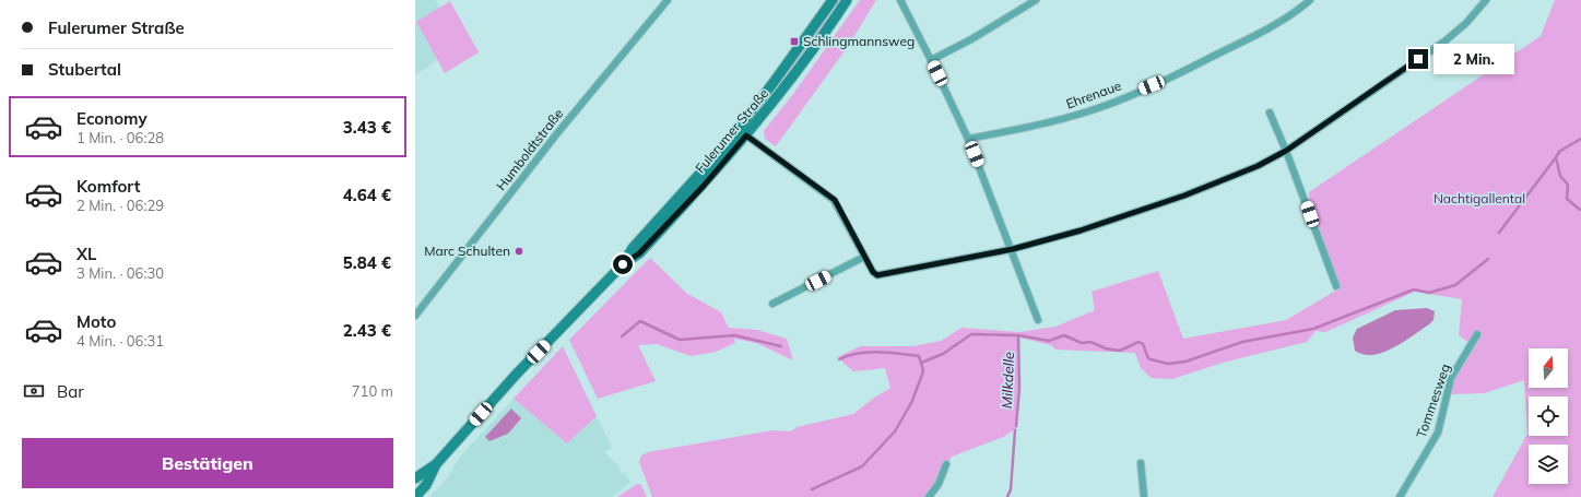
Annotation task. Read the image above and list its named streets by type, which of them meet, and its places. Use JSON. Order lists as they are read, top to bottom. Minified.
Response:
{"streets":{"main road":["Fulerumer Straße"],"street":["Ehrenaue","Humboldtstraße","Tommesweg"]},"water":["Milkdelle"],"parks":["Nachtigallental"],"places":{"transit":["Schlingmannsweg"],"other":["Marc Schulten"]},"north":"top","page":{"banner":["Fulerumer Straße","Stubertal"],"bubble":"2 Min.","list":[{"name":"Economy","note":"1 Min. · 06:28","value":"3.43 €"},{"name":"Komfort","note":"2 Min. · 06:29","value":"4.64 €"},{"name":"XL","note":"3 Min. · 06:30","value":"5.84 €"},{"name":"Moto","note":"4 Min. · 06:31","value":"2.43 €"}],"pay":["Bar","710 m"],"buttons":"Bestätigen"}}
